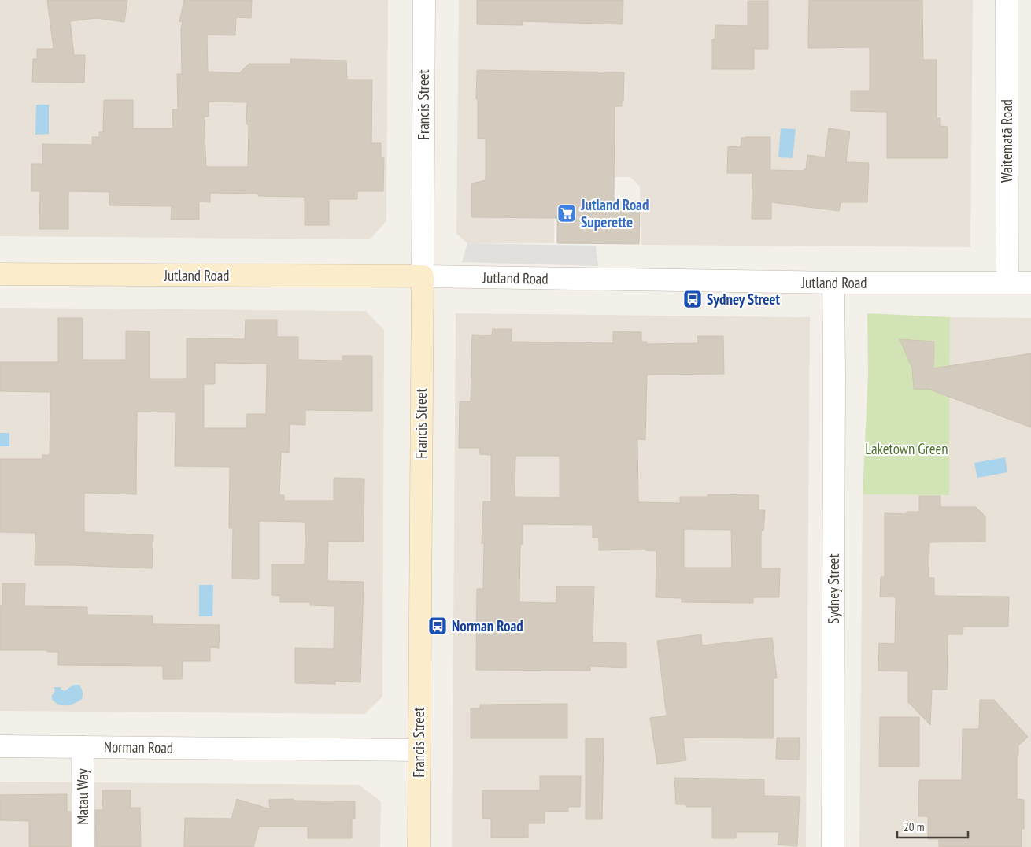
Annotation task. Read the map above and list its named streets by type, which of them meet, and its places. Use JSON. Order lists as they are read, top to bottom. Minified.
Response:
{"streets":{"street":["Francis Street","Waitematā Road","Jutland Road","Sydney Street","Norman Road","Matau Way"]},"crossings":[["Francis Street","Jutland Road"],["Francis Street","Norman Road"],["Waitematā Road","Jutland Road"],["Jutland Road","Sydney Street"],["Norman Road","Matau Way"]],"parks":["Laketown Green"],"places":{"supermarket":["Jutland Road Superette"],"bus stop":["Sydney Street","Norman Road"]},"scale_bar":"20 m"}
